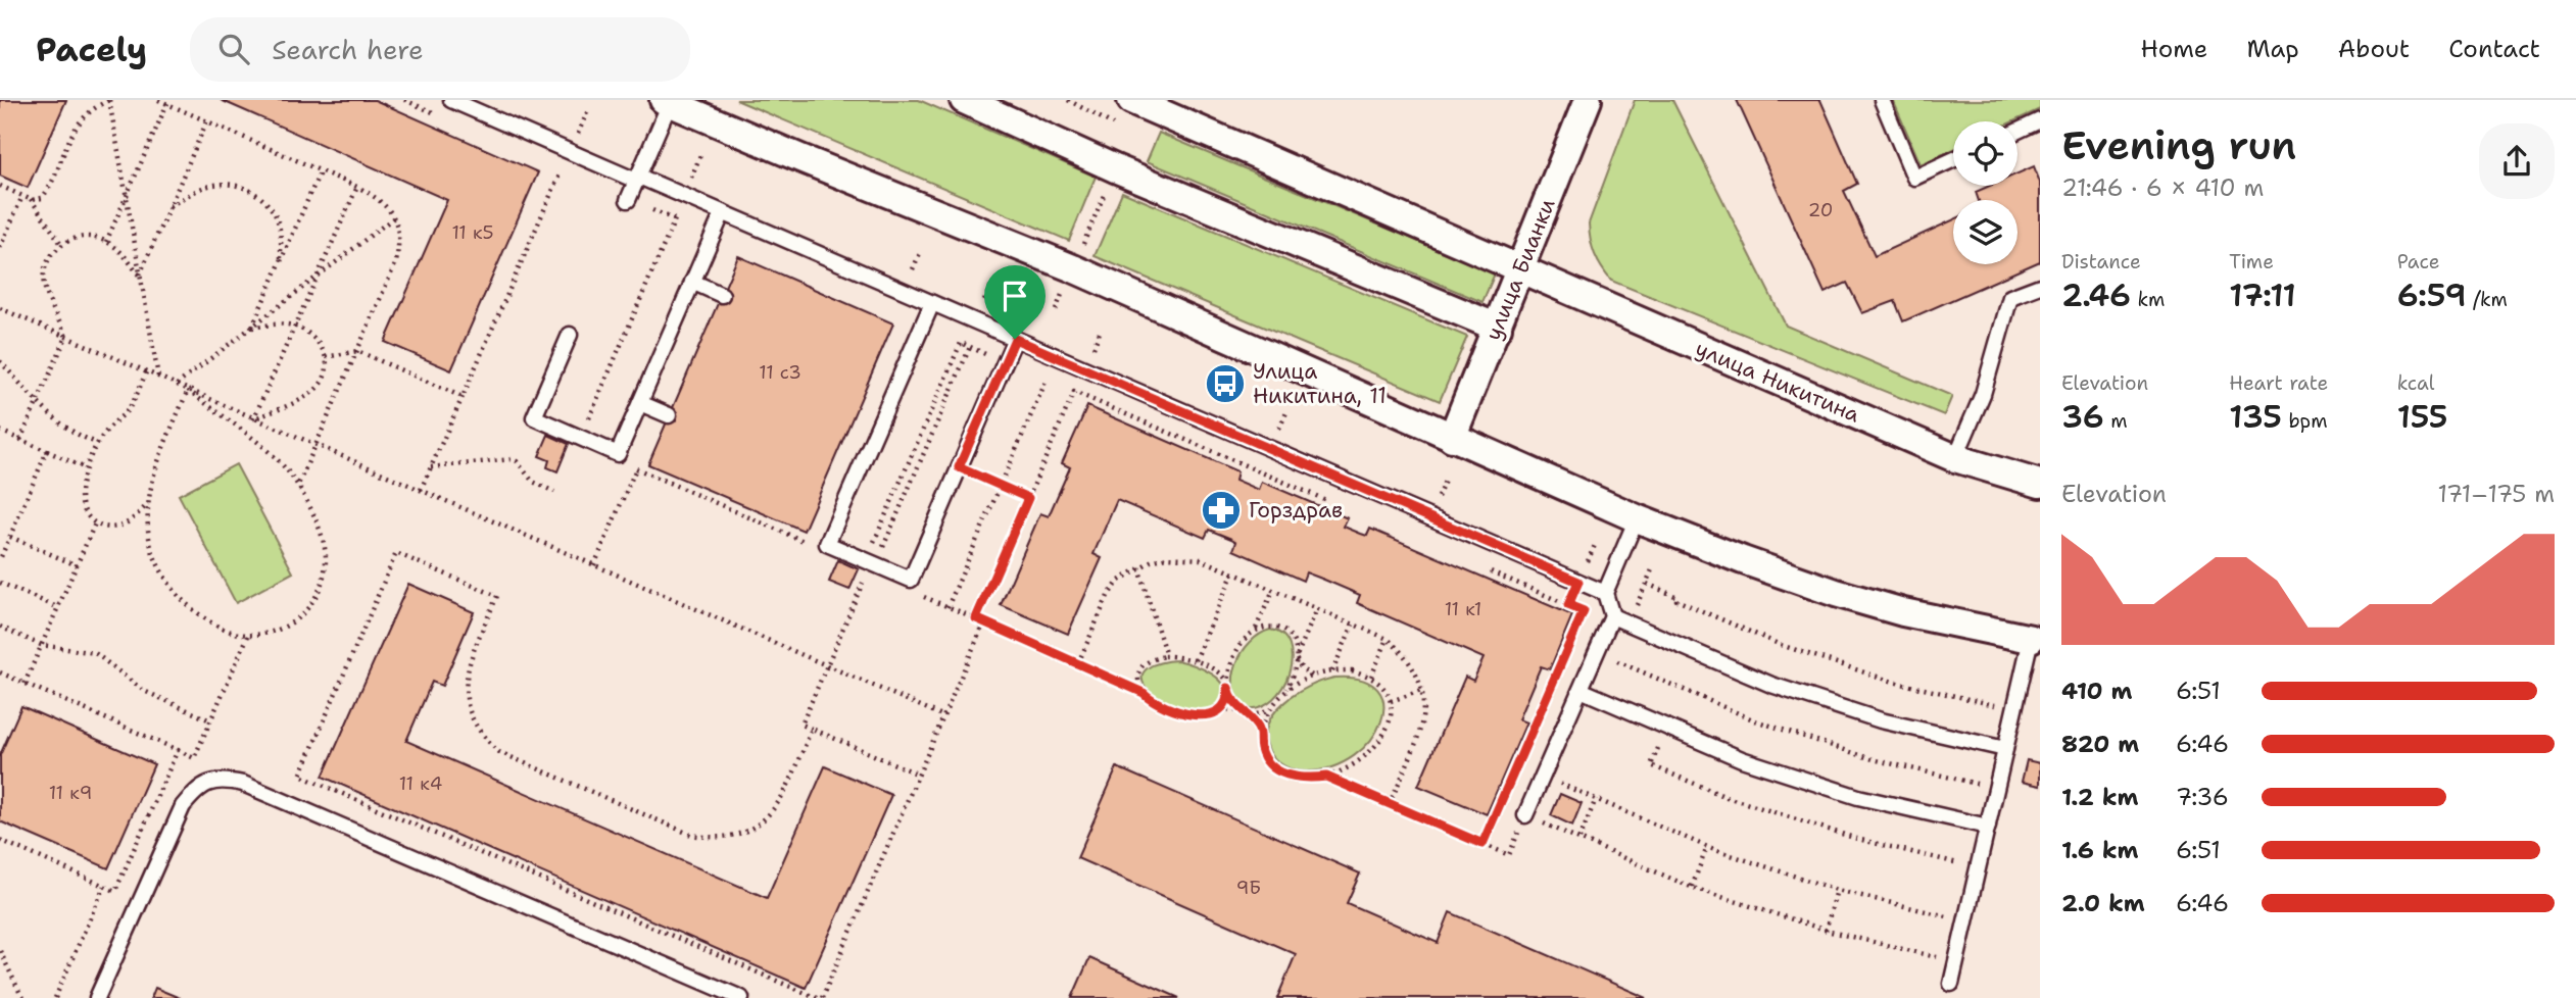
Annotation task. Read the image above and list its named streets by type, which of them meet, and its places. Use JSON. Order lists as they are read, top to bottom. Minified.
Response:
{"streets":{"street":["улица Бианки","улица Никитина"]},"crossings":[["улица Бианки","улица Никитина"]],"places":{"bus stop":["Улица Никитина, 11"],"pharmacy":["Горздрав"]},"house_numbers":["20","11 к5","11 с3","11 к1","11 к4","11 к9","9Б"],"page":{"header":"Pacely","search":"Search here","nav":["Home","Map","About","Contact"],"heading":["Evening run","21:46 · 6 × 410 m"],"stats":[["Distance","2.46 km"],["Time","17:11"],["Pace","6:59 /km"],["Elevation","36 m"],["Heart rate","135 bpm"],["kcal","155"]],"chart":["Elevation","171–175 m"],"list":[{"name":"410 m","note":"6:51"},{"name":"820 m","note":"6:46"},{"name":"1.2 km","note":"7:36"},{"name":"1.6 km","note":"6:51"},{"name":"2.0 km","note":"6:46"}]}}
